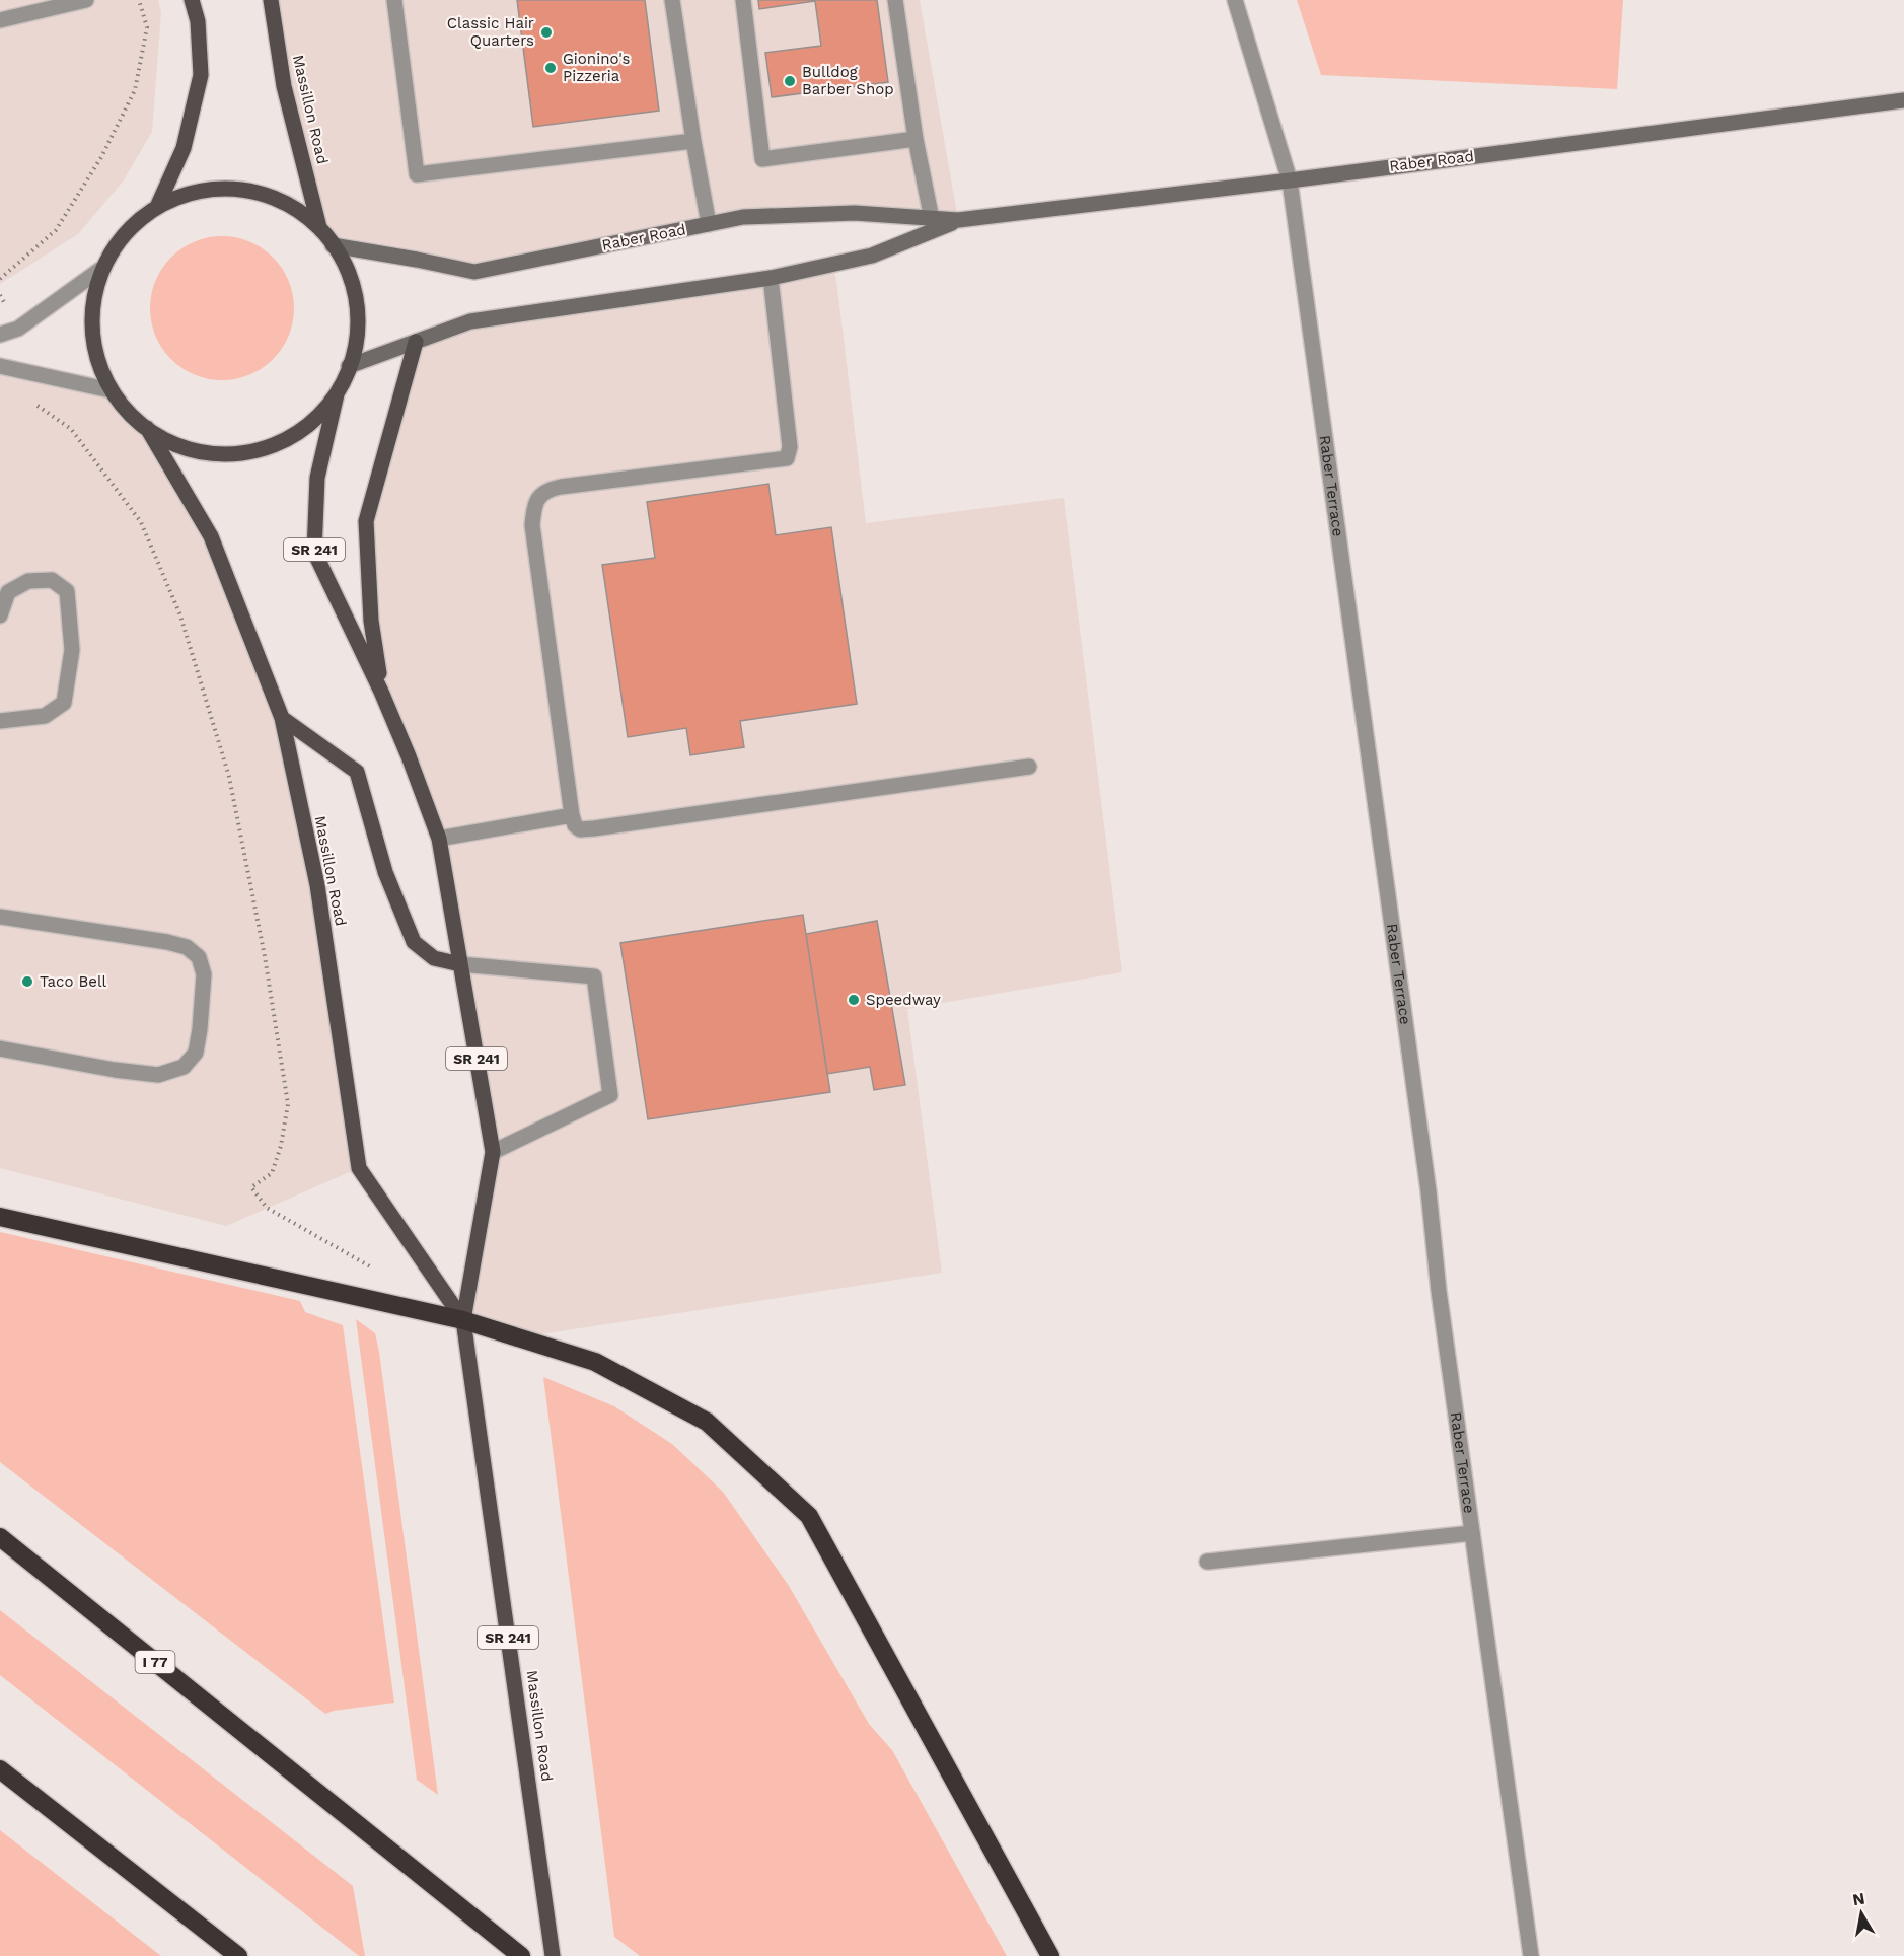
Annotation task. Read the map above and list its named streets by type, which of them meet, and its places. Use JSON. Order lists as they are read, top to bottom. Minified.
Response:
{"streets":{"highway":["I 77"],"main road":["Massillon Road","SR 241"],"street":["Raber Road","Raber Terrace"]},"crossings":[["Raber Road","Raber Terrace"]],"places":["Classic Hair Quarters","Gionino's Pizzeria","Bulldog Barber Shop","Taco Bell","Speedway"],"north":"top"}
